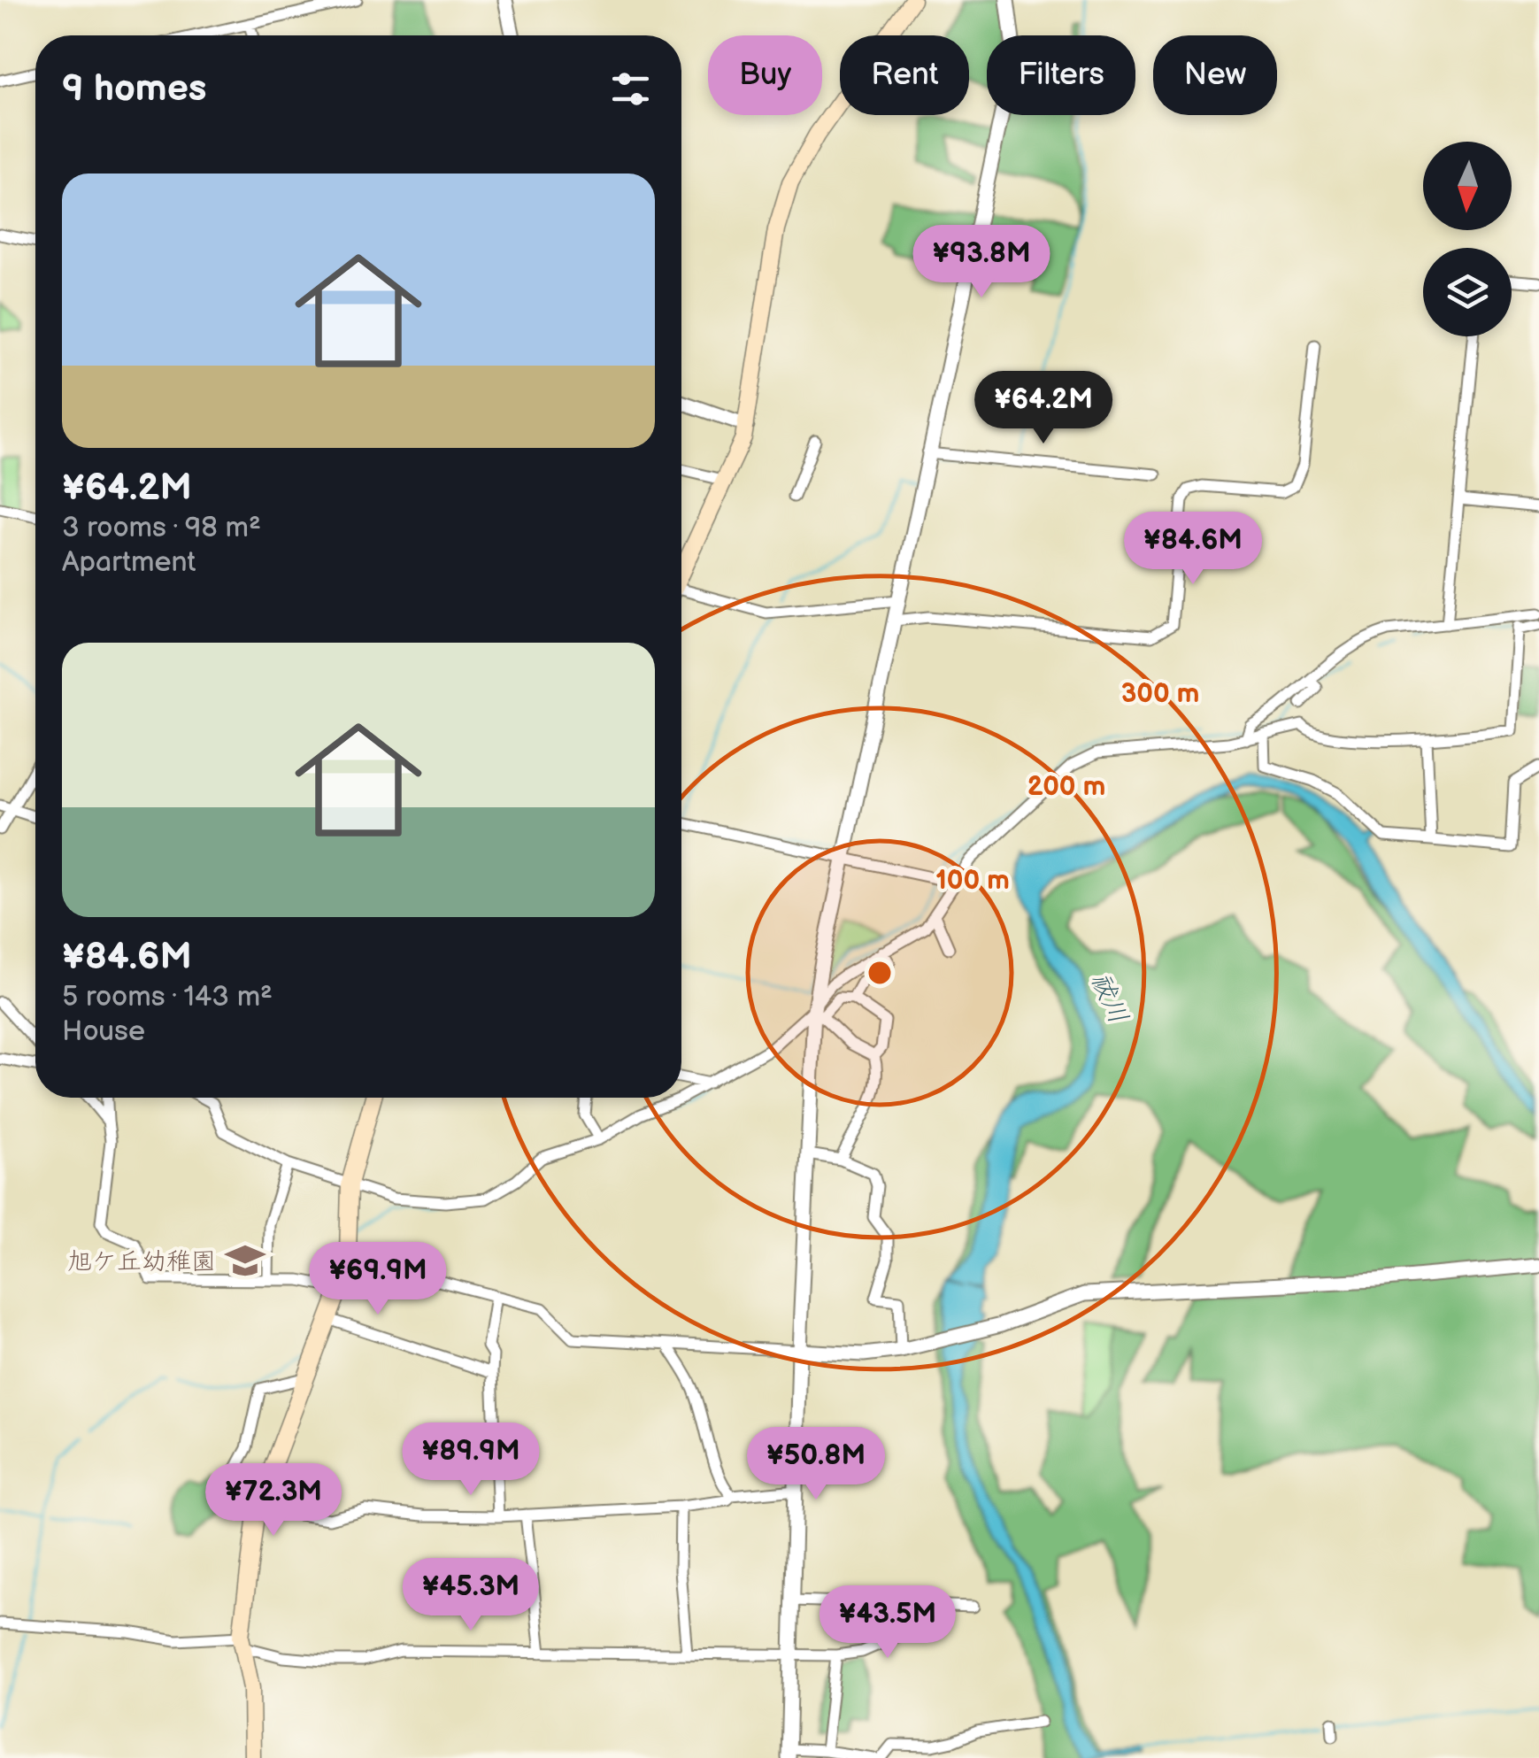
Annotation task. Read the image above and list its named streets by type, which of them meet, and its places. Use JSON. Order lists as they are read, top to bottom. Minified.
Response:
{"water":["祓川"],"places":{"school or university":["旭ケ丘幼稚園"]},"north":"bottom","page":{"chip":["Buy","Rent","Filters","New"],"heading":"9 homes","list":[{"name":"¥64.2M","note":"3 rooms · 98 m² · Apartment"},{"name":"¥84.6M","note":"5 rooms · 143 m² · House"}],"price":["¥93.8M","¥64.2M","¥84.6M","¥69.9M","¥89.9M","¥50.8M","¥72.3M","¥45.3M","¥43.5M"]},"rings":["300 m","200 m","100 m"]}
